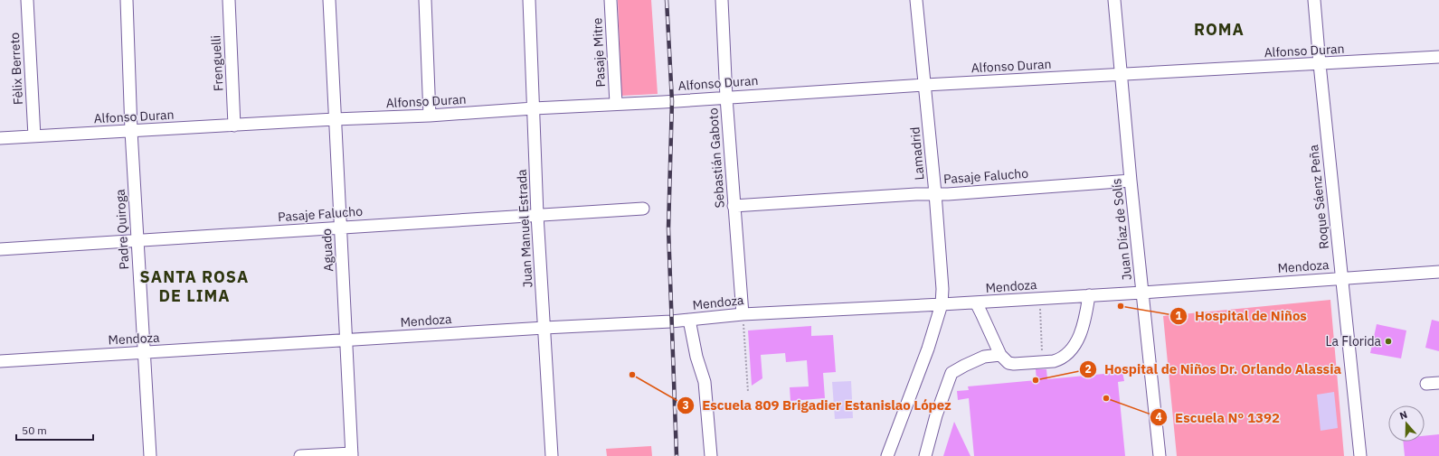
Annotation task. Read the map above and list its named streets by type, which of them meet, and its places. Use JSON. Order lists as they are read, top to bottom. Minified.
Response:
{"streets":{"street":["Alfonso Duran","Pasaje Mitre","Frenguelli","Fèlix Berreto","Lamadrid","Sebastián Gaboto","Pasaje Falucho","Roque Sáenz Peña","Juan Manuel Estrada","Padre Quiroga","Juan Díaz de Solís","Aguado","Mendoza"]},"crossings":[["Alfonso Duran","Pasaje Mitre"],["Alfonso Duran","Frenguelli"],["Alfonso Duran","Fèlix Berreto"],["Alfonso Duran","Lamadrid"],["Alfonso Duran","Sebastián Gaboto"],["Alfonso Duran","Roque Sáenz Peña"],["Alfonso Duran","Juan Manuel Estrada"],["Alfonso Duran","Padre Quiroga"],["Alfonso Duran","Juan Díaz de Solís"],["Alfonso Duran","Aguado"],["Lamadrid","Pasaje Falucho"],["Lamadrid","Mendoza"],["Sebastián Gaboto","Pasaje Falucho"],["Sebastián Gaboto","Mendoza"],["Pasaje Falucho","Juan Manuel Estrada"],["Pasaje Falucho","Padre Quiroga"],["Pasaje Falucho","Juan Díaz de Solís"],["Pasaje Falucho","Aguado"],["Roque Sáenz Peña","Mendoza"],["Juan Manuel Estrada","Mendoza"],["Padre Quiroga","Mendoza"],["Juan Díaz de Solís","Mendoza"],["Aguado","Mendoza"]],"districts":["ROMA","SANTA ROSA DE LIMA"],"places":["Hospital de Niños","La Florida","Escuela 809 Brigadier Estanislao López","Hospital de Niños Dr. Orlando Alassia","Escuela N° 1392"],"scale_bar":"50 m","north":"top"}
